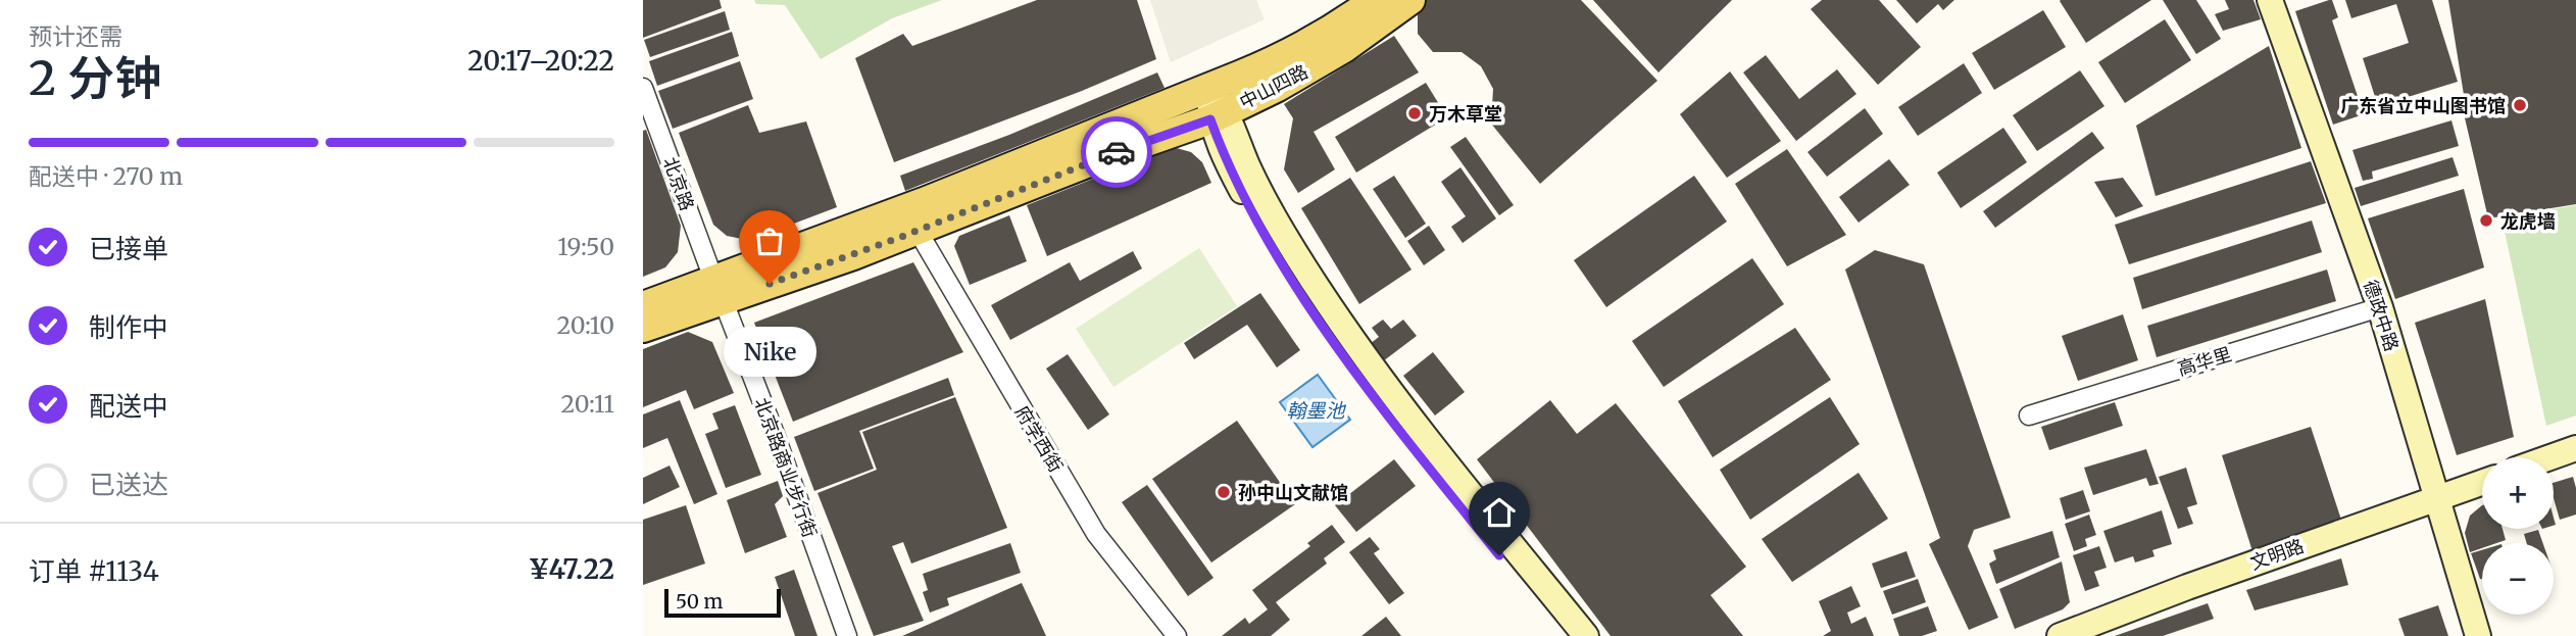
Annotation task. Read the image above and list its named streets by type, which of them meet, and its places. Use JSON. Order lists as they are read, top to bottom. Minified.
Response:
{"streets":{"main road":["中山四路","德政中路","文明路"],"street":["北京路","高华里","府学西街","北京路商业步行街"]},"crossings":[["中山四路","北京路"],["中山四路","府学西街"],["中山四路","北京路商业步行街"],["北京路","北京路商业步行街"],["德政中路","高华里"],["德政中路","文明路"]],"water":["翰墨池"],"places":["广东省立中山图书馆","万木草堂","龙虎墙","Nike","孙中山文献馆"],"scale_bar":"50 m","page":{"heading":["2 分钟","预计还需","20:17–20:22"],"panel":["订单 #1134","¥47.22"],"bar":"配送中 · 270 m","list":[["已接单","19:50"],["制作中","20:10"],["配送中","20:11"],"已送达"],"bubble":"Nike","map_buttons":["+","−"],"scale":"50 m"}}
